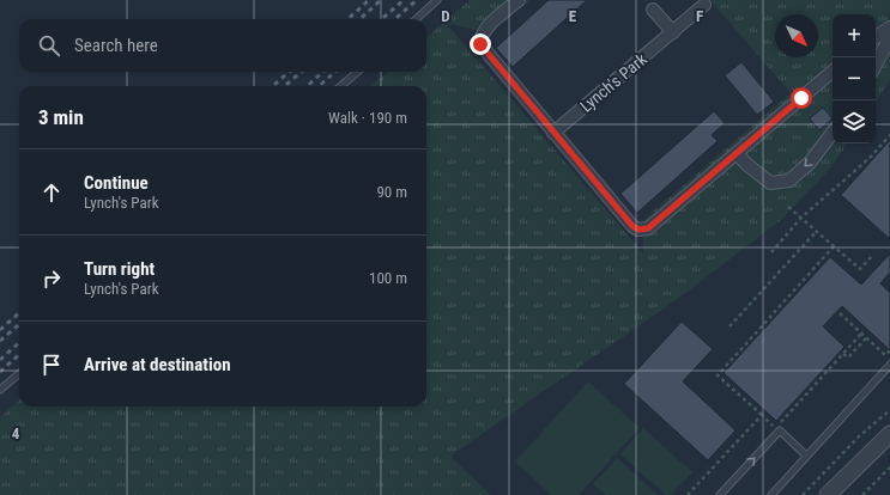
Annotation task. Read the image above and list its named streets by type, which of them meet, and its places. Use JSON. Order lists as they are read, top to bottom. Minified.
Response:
{"streets":{"street":["Lynch's Park"]},"north":"bottom right","page":{"map_buttons":["+","−"],"search":"Search here","heading":["3 min","Walk · 190 m"],"list":[["Continue","Lynch's Park","90 m"],["Turn right","Lynch's Park","100 m"],"Arrive at destination"]},"grid":{"columns":["D","E","F"],"rows":["4"]}}
